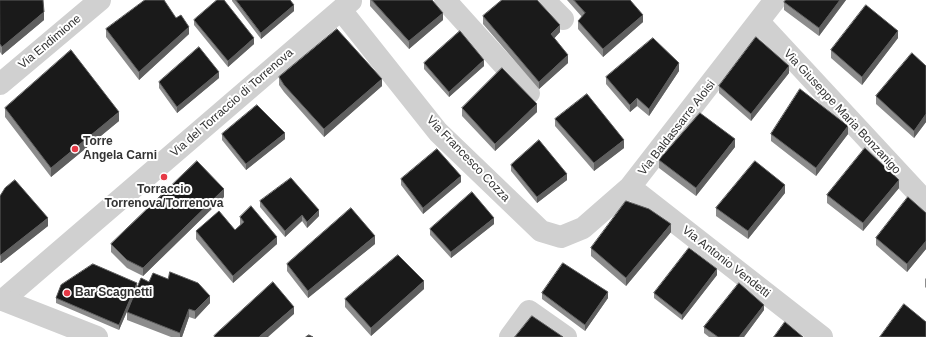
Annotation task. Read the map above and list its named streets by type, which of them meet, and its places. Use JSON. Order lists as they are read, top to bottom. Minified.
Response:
{"streets":{"street":["Via Endimione","Via del Torraccio di Torrenova","Via Giuseppe Maria Bonzanigo","Via Baldassarre Aloisi","Via Francesco Cozza","Via Antonio Vendetti"]},"crossings":[["Via del Torraccio di Torrenova","Via Francesco Cozza"],["Via Giuseppe Maria Bonzanigo","Via Baldassarre Aloisi"],["Via Baldassarre Aloisi","Via Francesco Cozza"],["Via Baldassarre Aloisi","Via Antonio Vendetti"]],"places":["Torre Angela Carni","Torraccio Torrenova/Torrenova","Bar Scagnetti"]}
